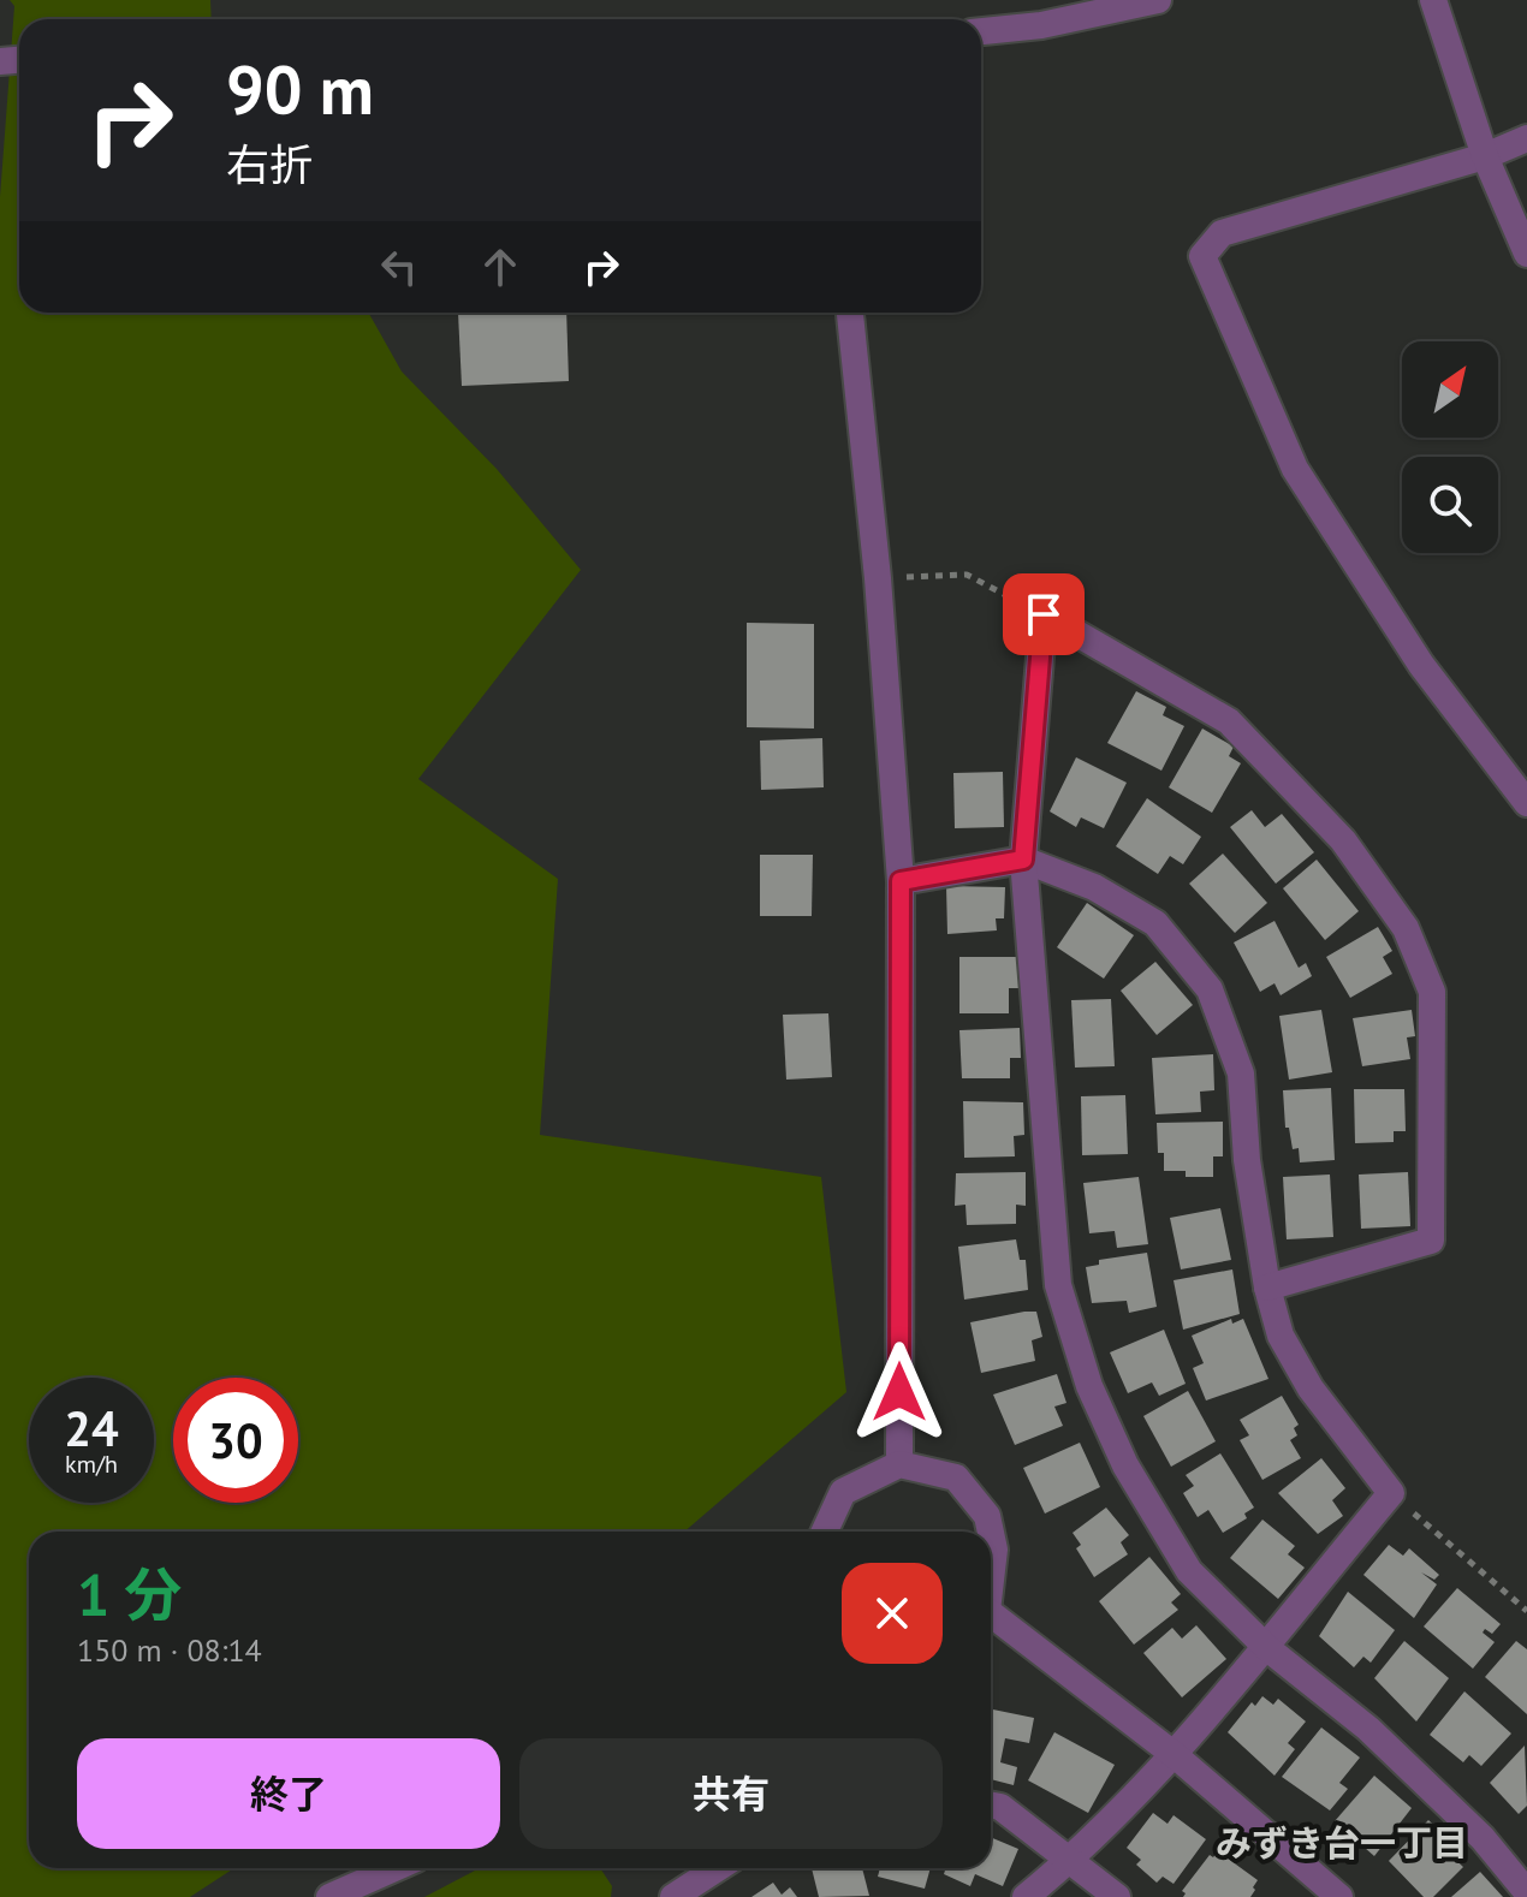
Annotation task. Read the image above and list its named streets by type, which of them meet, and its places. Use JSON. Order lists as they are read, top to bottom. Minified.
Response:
{"districts":["みずき台一丁目"],"north":"top right","page":{"turn":["90 m","右折"],"speed":"24 km/h","limit":"30","heading":["1 分","150 m · 08:14"],"buttons":["終了","共有"]}}
